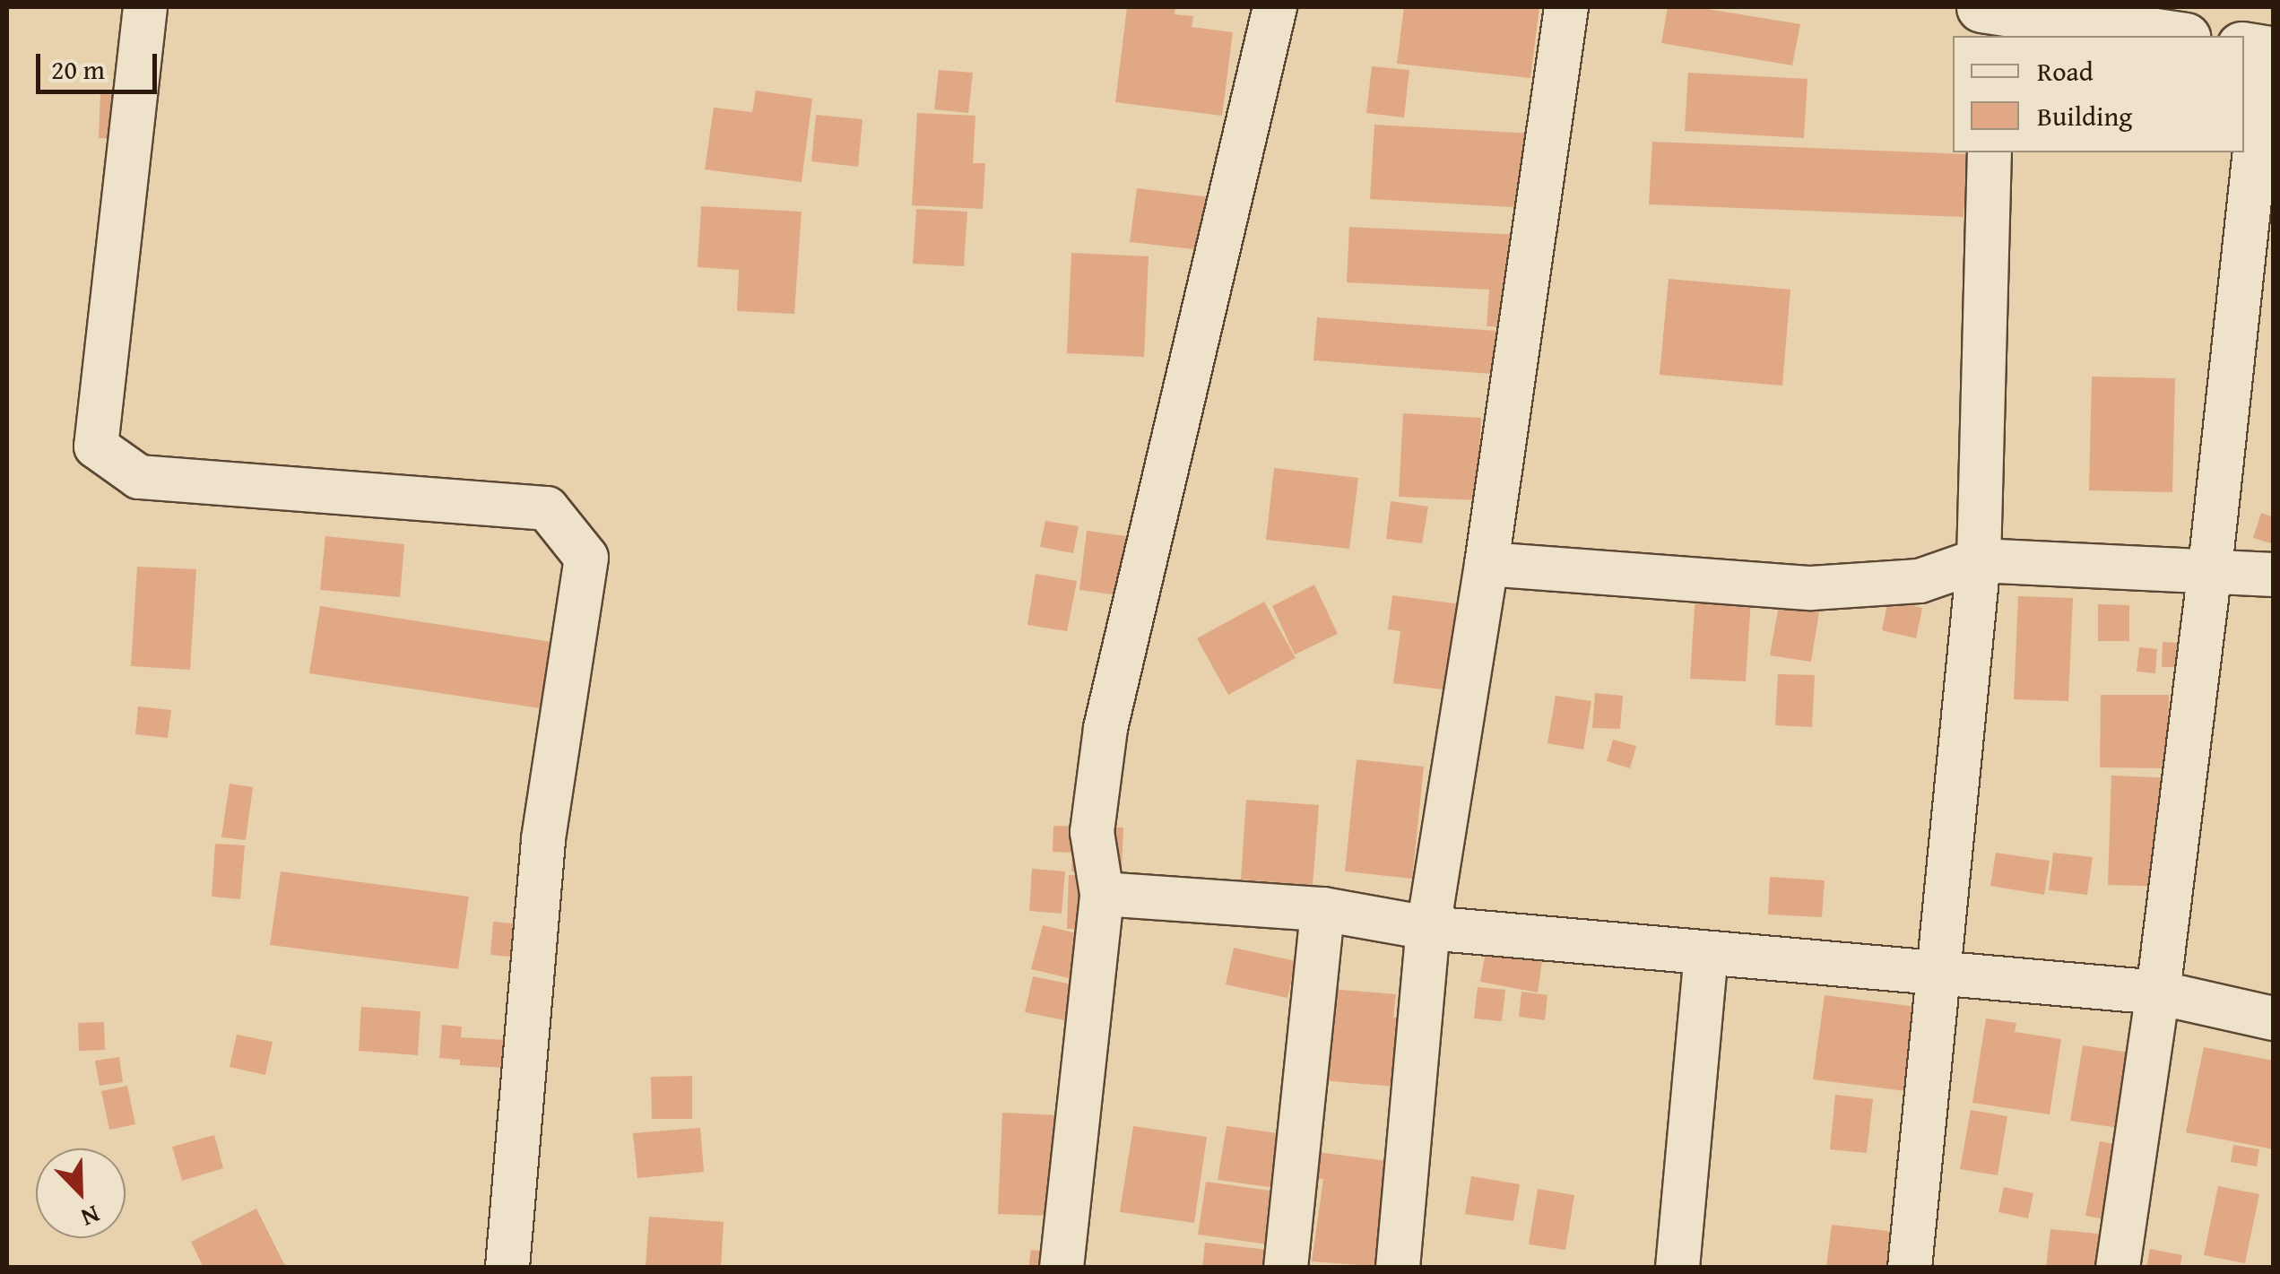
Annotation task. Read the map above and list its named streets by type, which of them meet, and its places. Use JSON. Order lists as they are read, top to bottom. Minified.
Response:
{"legend":["Road","Building"],"scale_bar":"20 m","north":"bottom right"}
